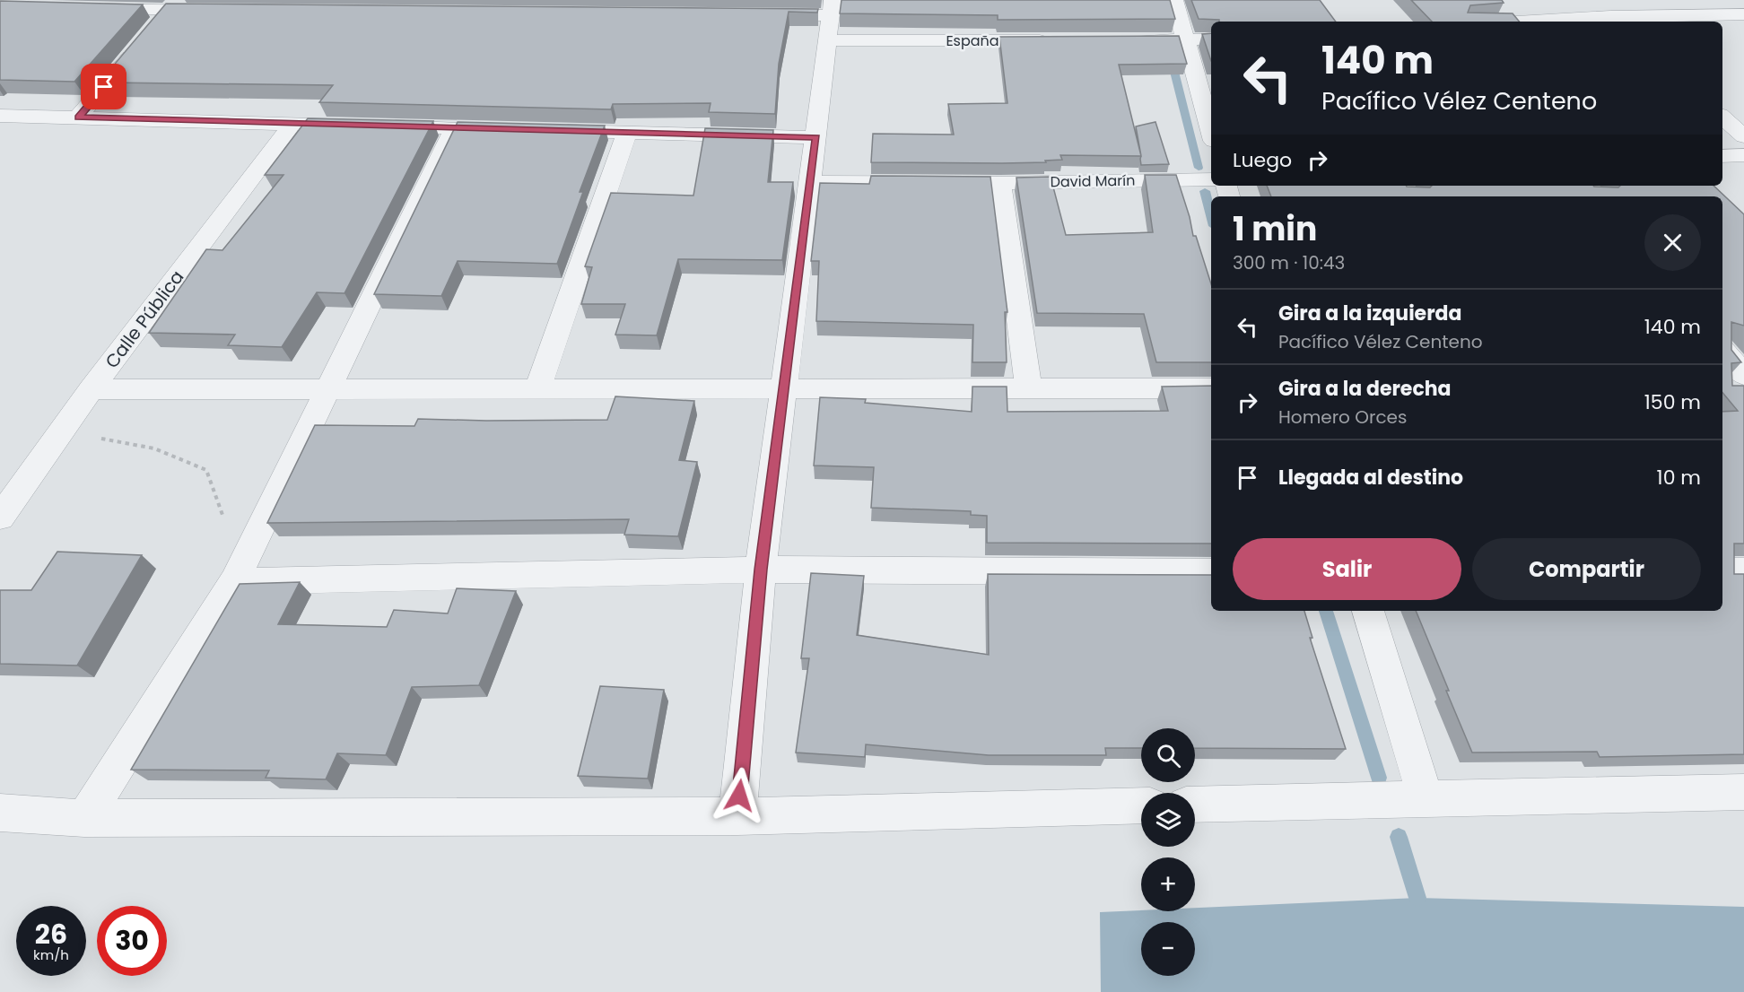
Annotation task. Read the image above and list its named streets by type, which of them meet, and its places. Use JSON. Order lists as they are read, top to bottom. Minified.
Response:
{"streets":{"street":["España","David Marín","Calle Pública"]},"page":{"turn":["140 m","Pacífico Vélez Centeno"],"then":"Luego","heading":["1 min","300 m · 10:43"],"list":[{"name":"Gira a la izquierda","note":"Pacífico Vélez Centeno","value":"140 m"},{"name":"Gira a la derecha","note":"Homero Orces","value":"150 m"},{"name":"Llegada al destino","value":"10 m"}],"buttons":["Salir","Compartir"],"map_buttons":["+","−"],"speed":"26 km/h","limit":"30"}}
